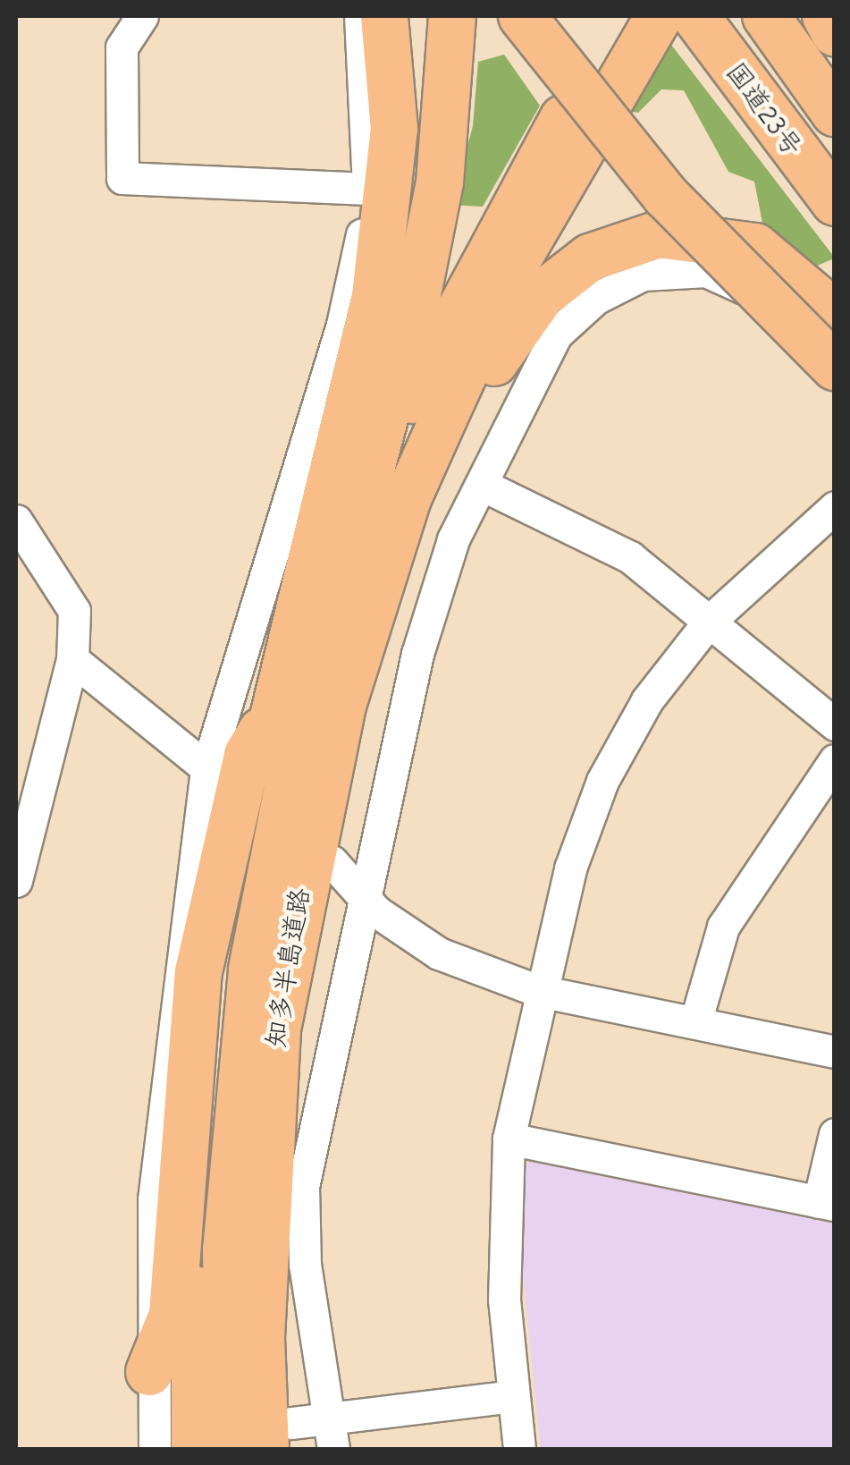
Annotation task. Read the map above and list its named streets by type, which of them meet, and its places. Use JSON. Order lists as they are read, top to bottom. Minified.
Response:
{"streets":{"highway":["国道23号","知多半島道路"]}}
